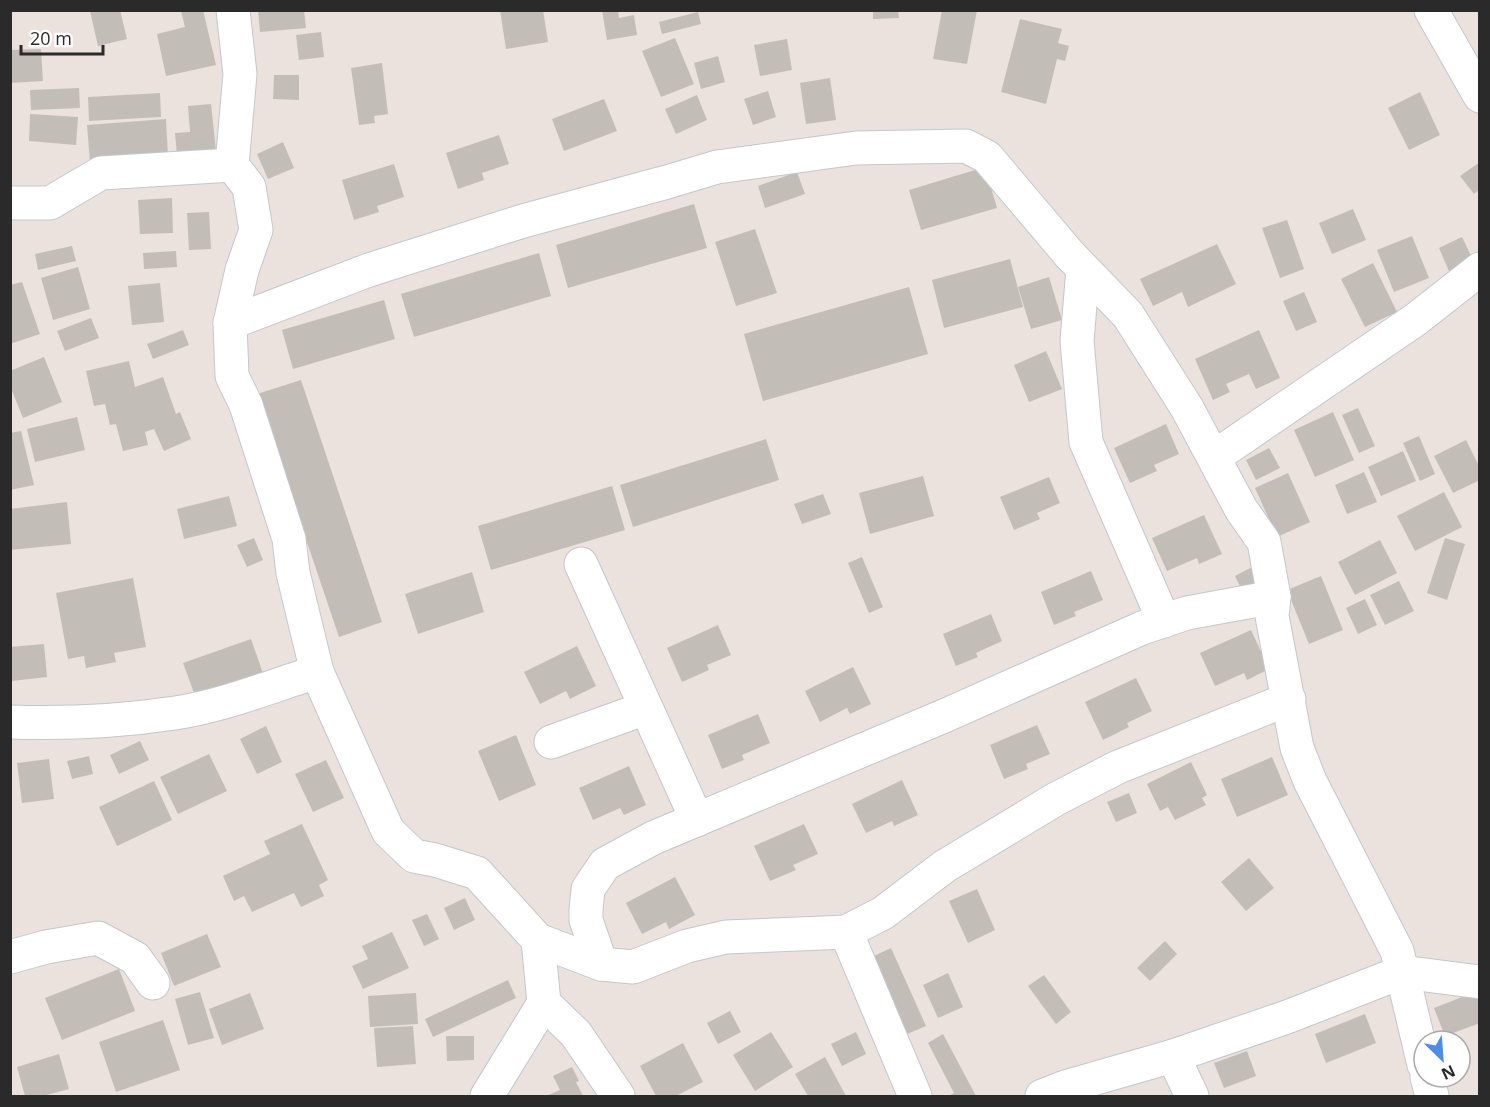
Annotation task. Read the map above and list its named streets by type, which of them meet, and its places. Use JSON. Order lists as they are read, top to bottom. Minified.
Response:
{"scale_bar":"20 m","north":"bottom right"}
